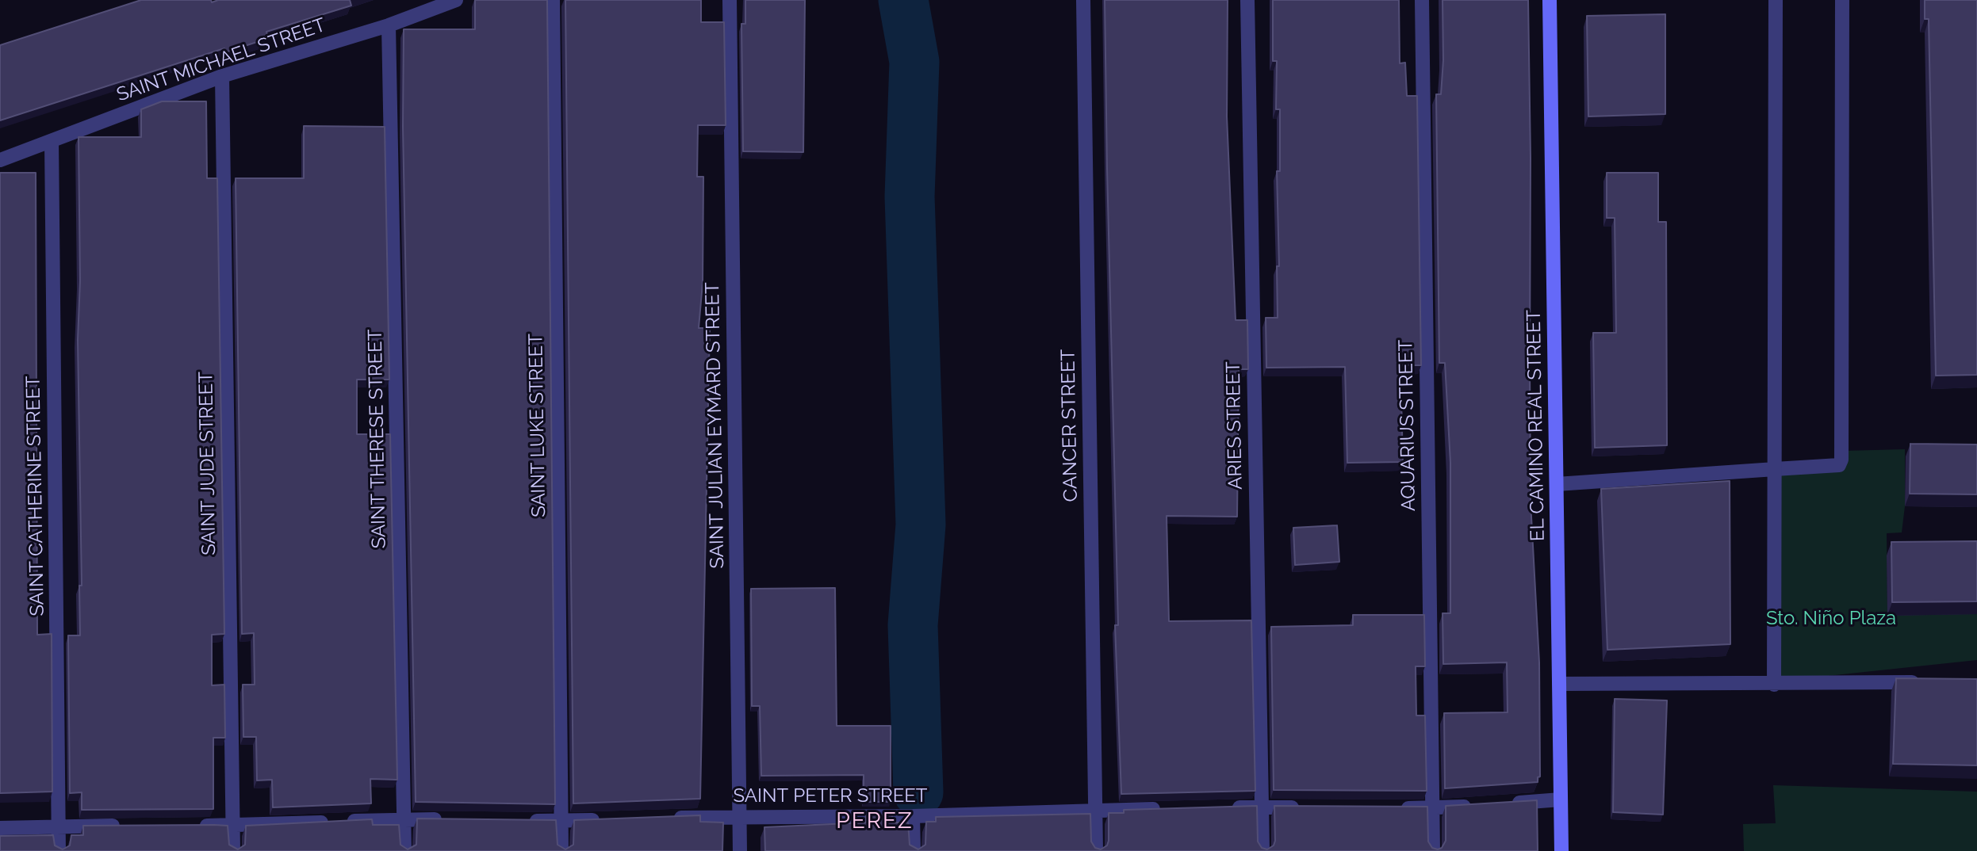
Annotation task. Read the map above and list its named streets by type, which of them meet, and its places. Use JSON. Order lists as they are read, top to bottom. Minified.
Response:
{"streets":{"street":["SAINT MICHAEL STREET","SAINT LUKE STREET","SAINT JULIAN EYMARD STREET","CANCER STREET","ARIES STREET","AQUARIUS STREET","EL CAMINO REAL STREET","SAINT THERESE STREET","SAINT JUDE STREET","SAINT CATHERINE STREET","SAINT PETER STREET"]},"crossings":[["SAINT MICHAEL STREET","SAINT THERESE STREET"],["SAINT MICHAEL STREET","SAINT JUDE STREET"],["SAINT MICHAEL STREET","SAINT CATHERINE STREET"],["SAINT JULIAN EYMARD STREET","SAINT PETER STREET"],["CANCER STREET","SAINT PETER STREET"]],"districts":["PEREZ"],"parks":["Sto. Niño Plaza"]}
